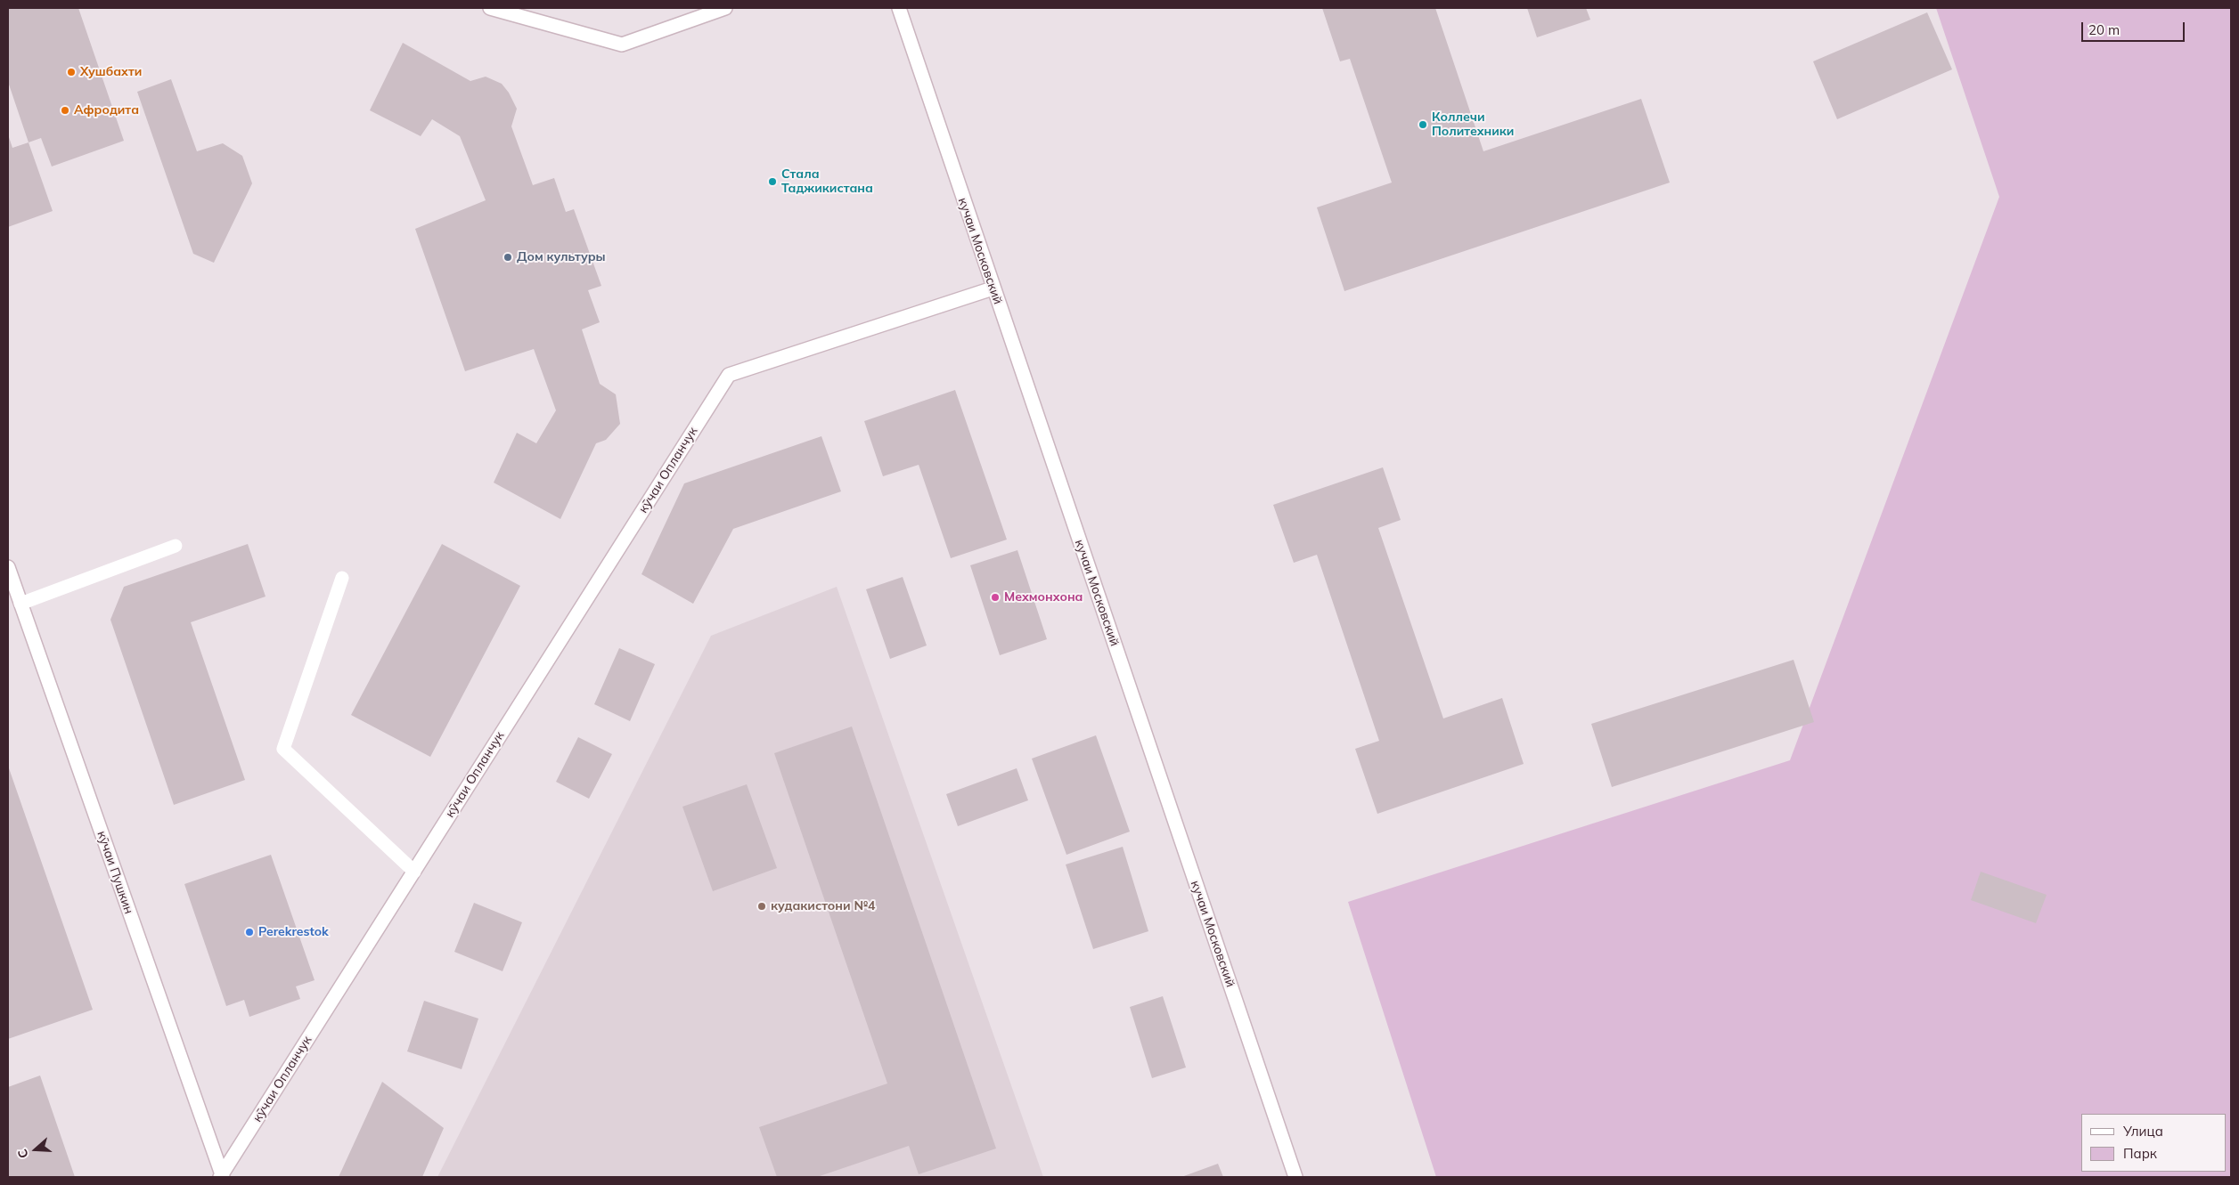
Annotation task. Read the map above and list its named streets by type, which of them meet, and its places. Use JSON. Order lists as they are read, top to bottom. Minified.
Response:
{"streets":{"street":["кучаи Московский","кӯчаи Опланчук","кӯчаи Пушкин"]},"crossings":[["кучаи Московский","кӯчаи Опланчук"],["кӯчаи Опланчук","кӯчаи Пушкин"]],"places":["Хушбахти","Афродита","Коллечи Политехники","Стала Таджикистана","Дом культуры","Мехмонхона","кудакистони №4","Perekrestok"],"legend":["Улица","Парк"],"scale_bar":"20 m","north":"left"}
